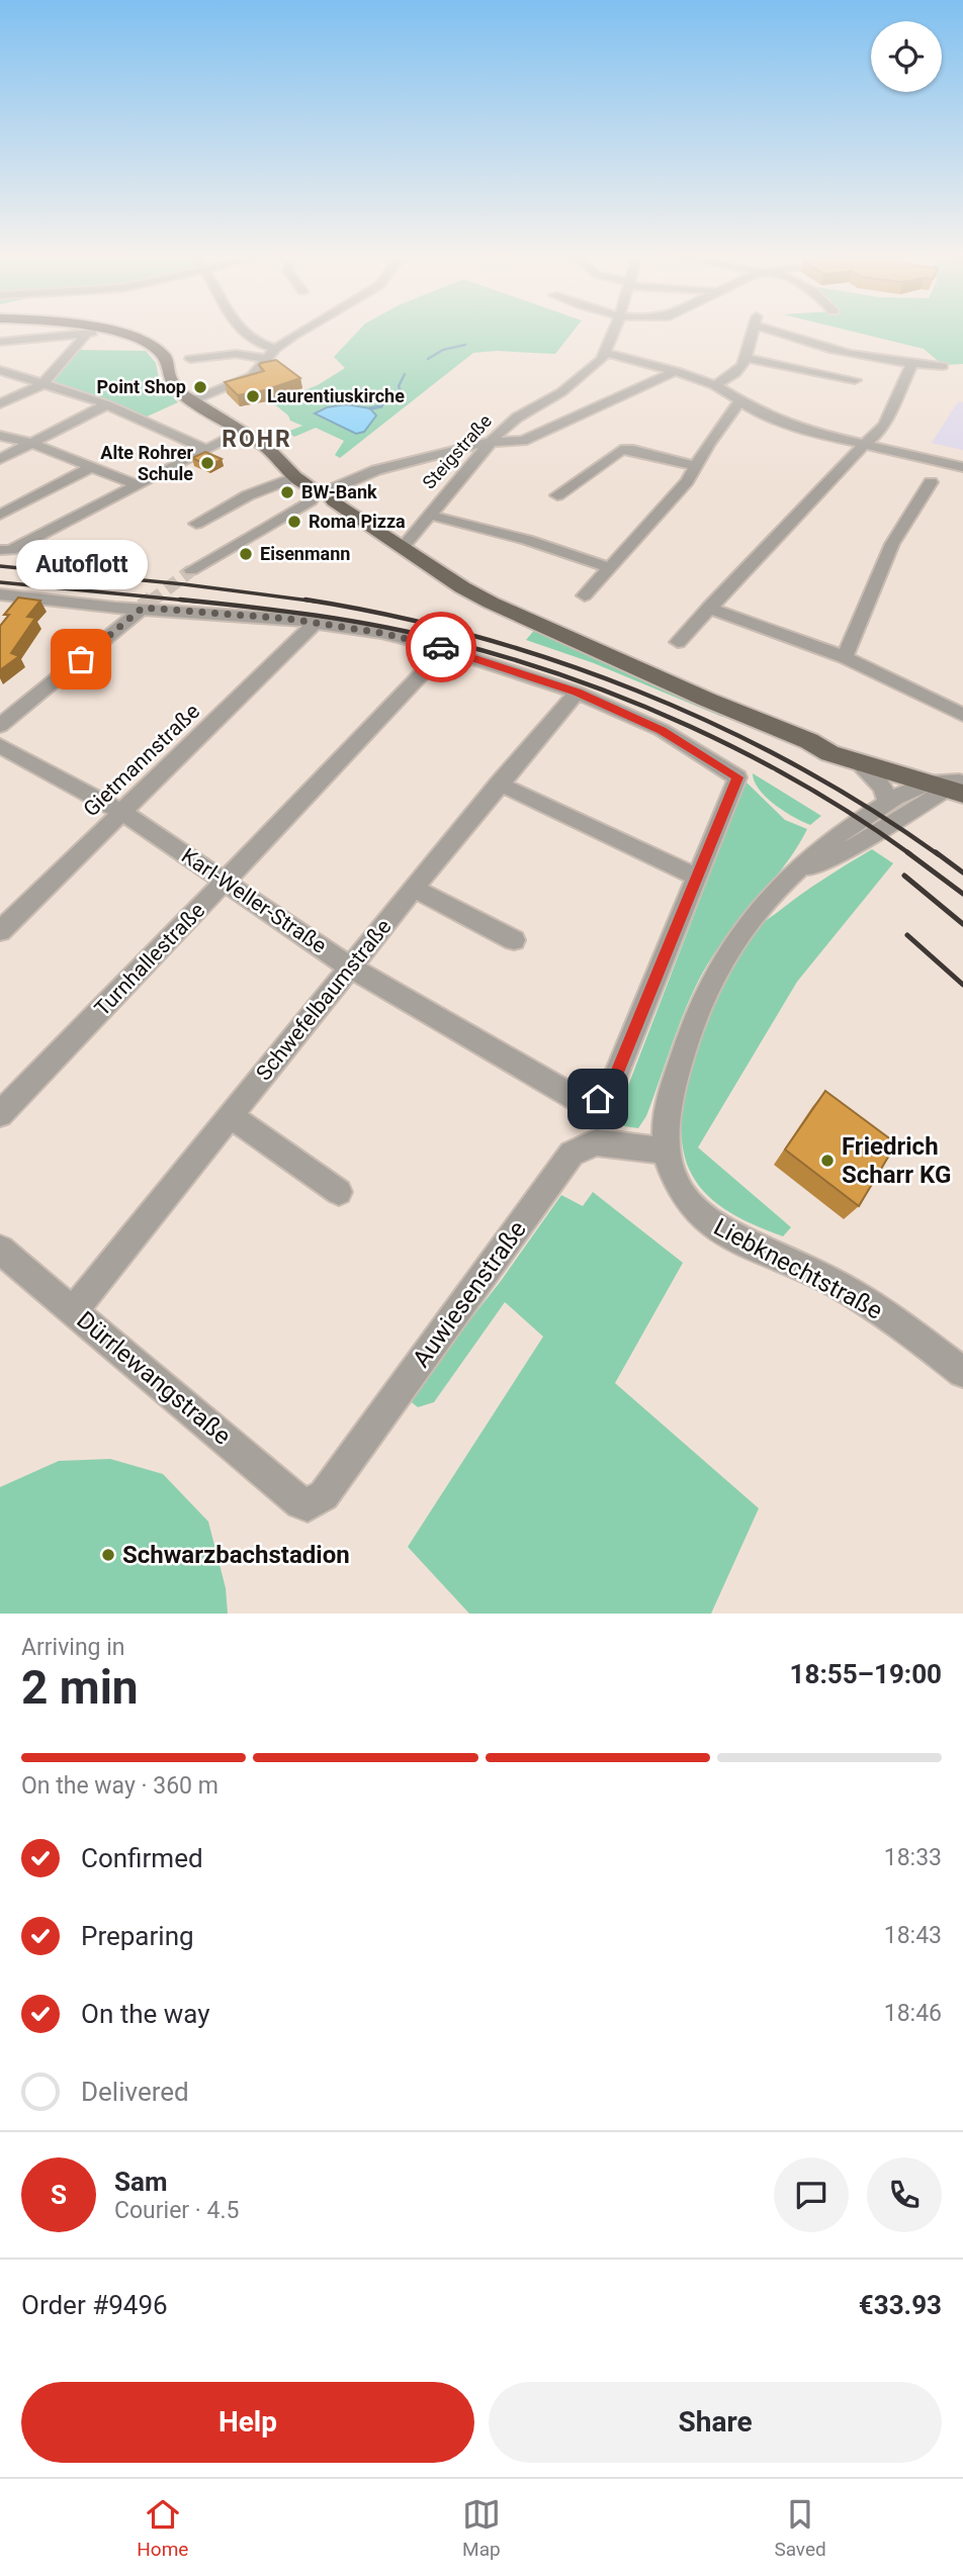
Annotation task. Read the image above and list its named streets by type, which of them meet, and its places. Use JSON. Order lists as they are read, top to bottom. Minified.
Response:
{"streets":{"street":["Steigstraße","Gietmannstraße","Karl-Weller-Straße","Turnhallestraße","Schwefelbaumstraße","Liebknechtstraße","Auwiesenstraße","Dürrlewangstraße"]},"crossings":[["Gietmannstraße","Karl-Weller-Straße"],["Karl-Weller-Straße","Turnhallestraße"],["Karl-Weller-Straße","Schwefelbaumstraße"],["Schwefelbaumstraße","Dürrlewangstraße"],["Liebknechtstraße","Auwiesenstraße"],["Auwiesenstraße","Dürrlewangstraße"]],"districts":["ROHR"],"places":["Point Shop","Laurentiuskirche","Alte Rohrer Schule","BW-Bank","Roma Pizza","Eisenmann","Autoflott","Friedrich Scharr KG","Schwarzbachstadion"],"page":{"bubble":"Autoflott","heading":["2 min","Arriving in","18:55–19:00"],"panel":["Sam","Courier · 4.5","Order #9496","€33.93"],"bar":"On the way · 360 m","list":[["Confirmed","18:33"],["Preparing","18:43"],["On the way","18:46"],"Delivered"],"round":"S","buttons":["Help","Share"],"tabs":["Home","Map","Saved"]}}
